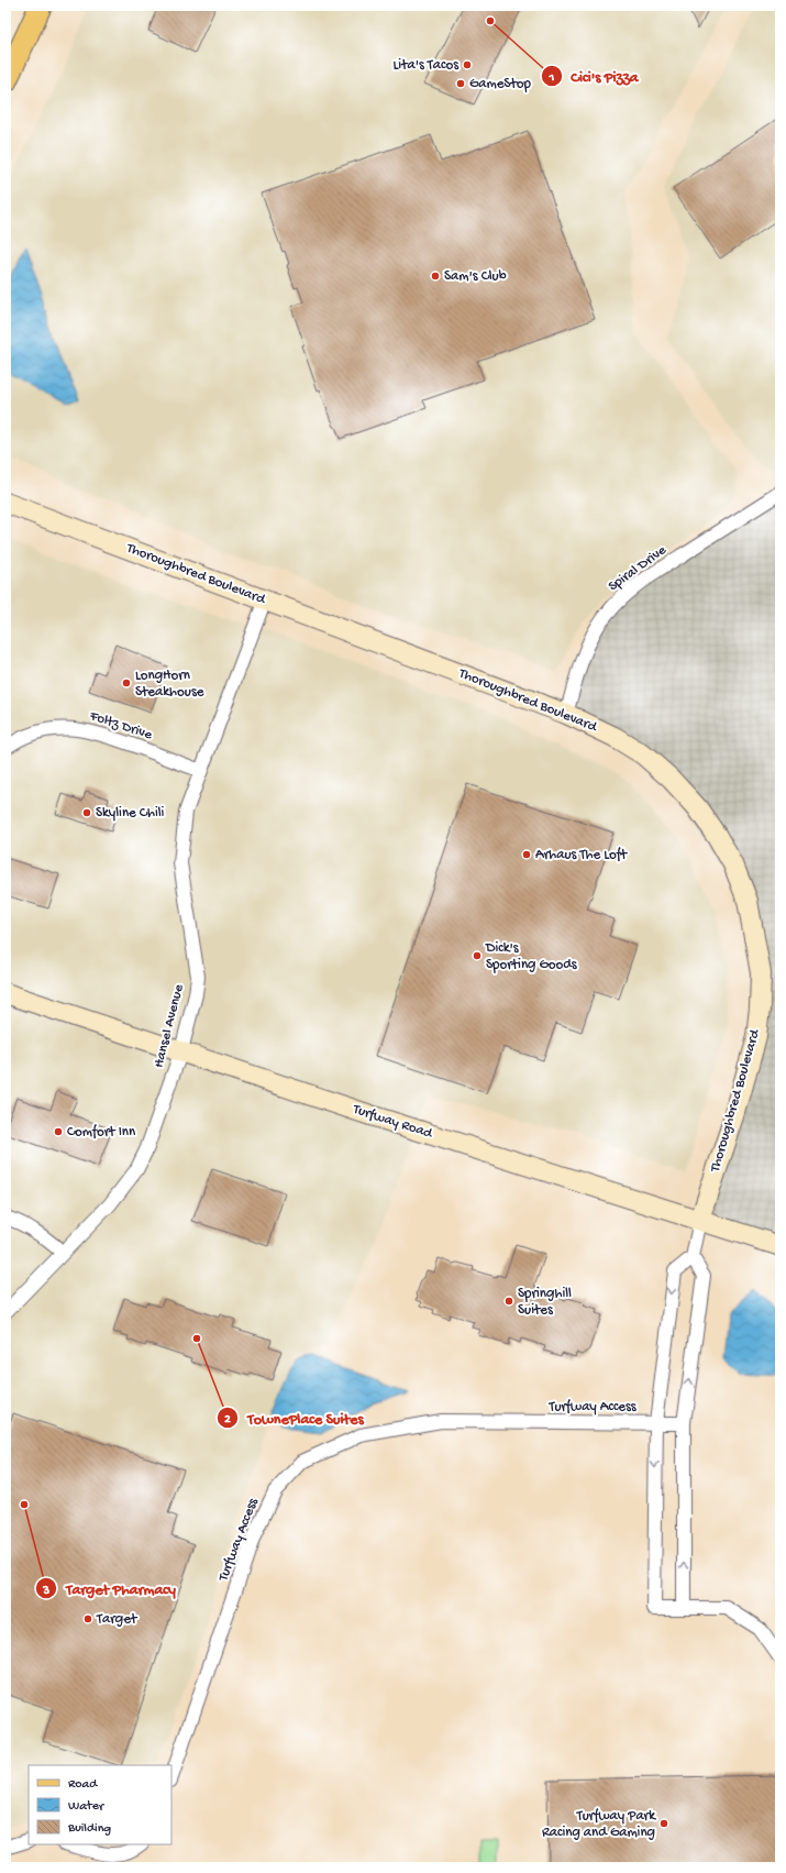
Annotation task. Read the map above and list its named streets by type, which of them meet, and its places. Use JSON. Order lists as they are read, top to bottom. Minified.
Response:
{"streets":{"main road":["Thoroughbred Boulevard","Turfway Road"],"street":["Spiral Drive","Foltz Drive","Hansel Avenue","Turfway Access"]},"crossings":[["Spiral Drive","Thoroughbred Boulevard"],["Thoroughbred Boulevard","Hansel Avenue"],["Thoroughbred Boulevard","Turfway Road"],["Foltz Drive","Hansel Avenue"],["Hansel Avenue","Turfway Road"]],"places":["Cici's Pizza","Lita's Tacos","GameStop","Sam's Club","LongHorn Steakhouse","Skyline Chili","Arhaus The Loft","Dick's Sporting Goods","Comfort Inn","Springhill Suites","TownePlace Suites","Target Pharmacy","Target","Turfway Park Racing and Gaming"],"legend":["Road","Water","Building"]}
